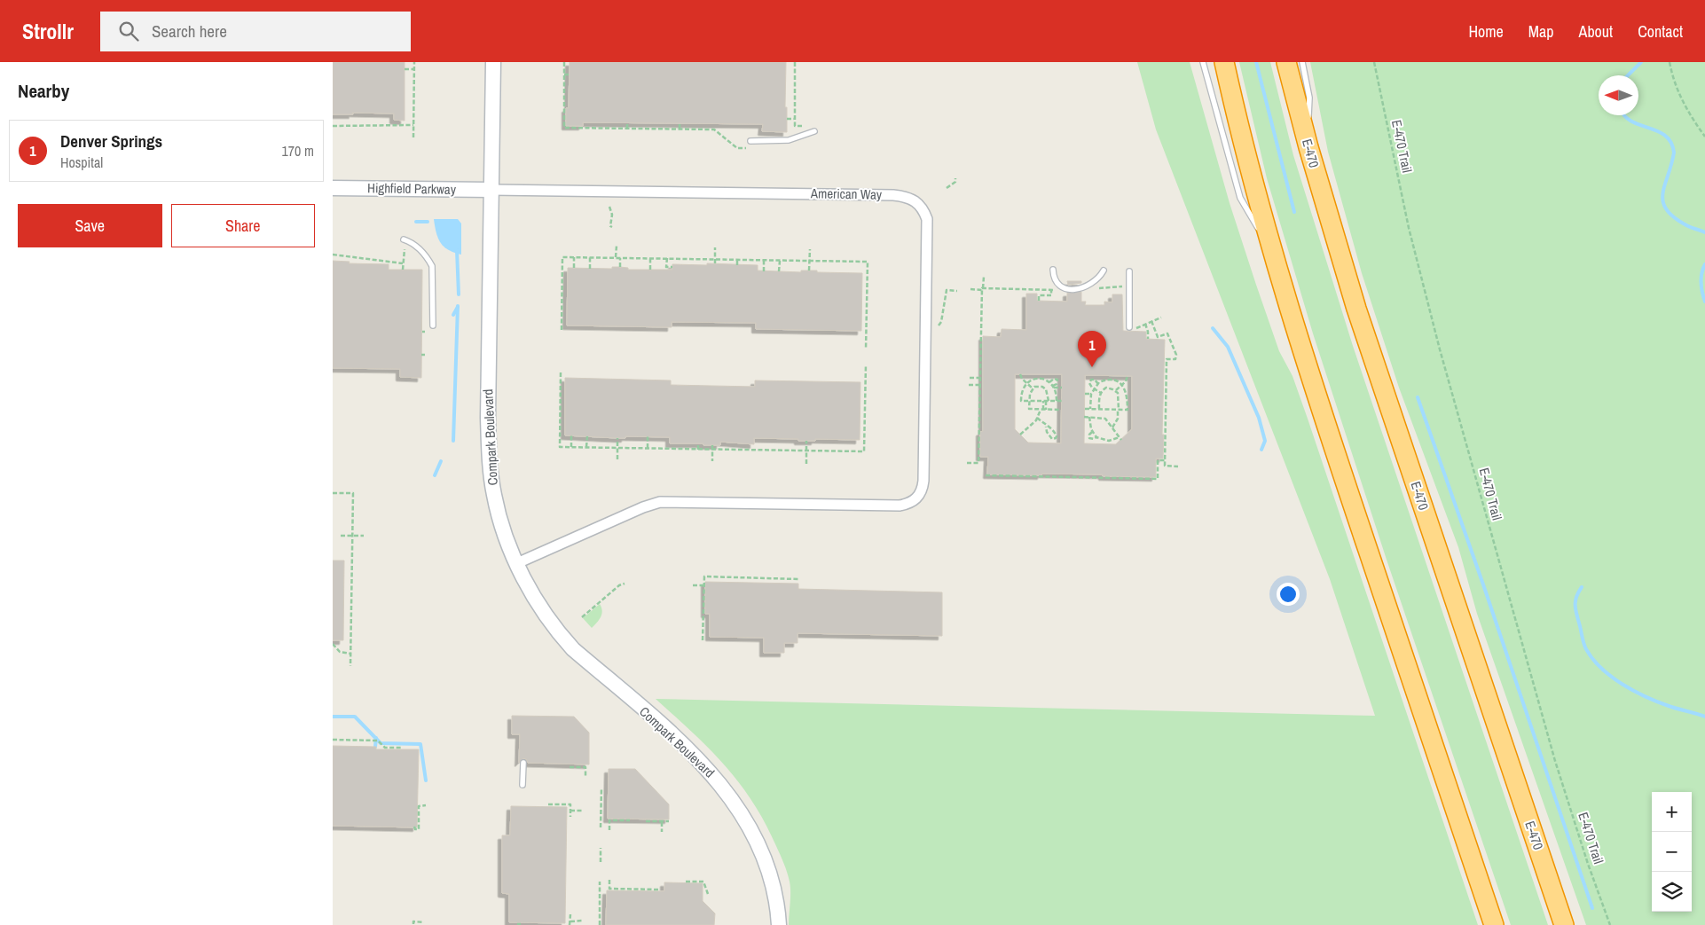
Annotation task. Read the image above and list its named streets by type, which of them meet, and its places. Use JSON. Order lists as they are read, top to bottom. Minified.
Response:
{"streets":{"highway":["E-470"],"street":["Highfield Parkway","American Way","Compark Boulevard"],"path":["E-470 Trail"]},"crossings":[["Highfield Parkway","American Way"],["Highfield Parkway","Compark Boulevard"],["American Way","Compark Boulevard"]],"north":"left","page":{"header":"Strollr","search":"Search here","nav":["Home","Map","About","Contact"],"heading":"Nearby","list":[{"mark":"1","name":"Denver Springs","note":"Hospital","value":"170 m"}],"buttons":["Save","Share"],"pins":"1","map_buttons":["+","−"]}}
